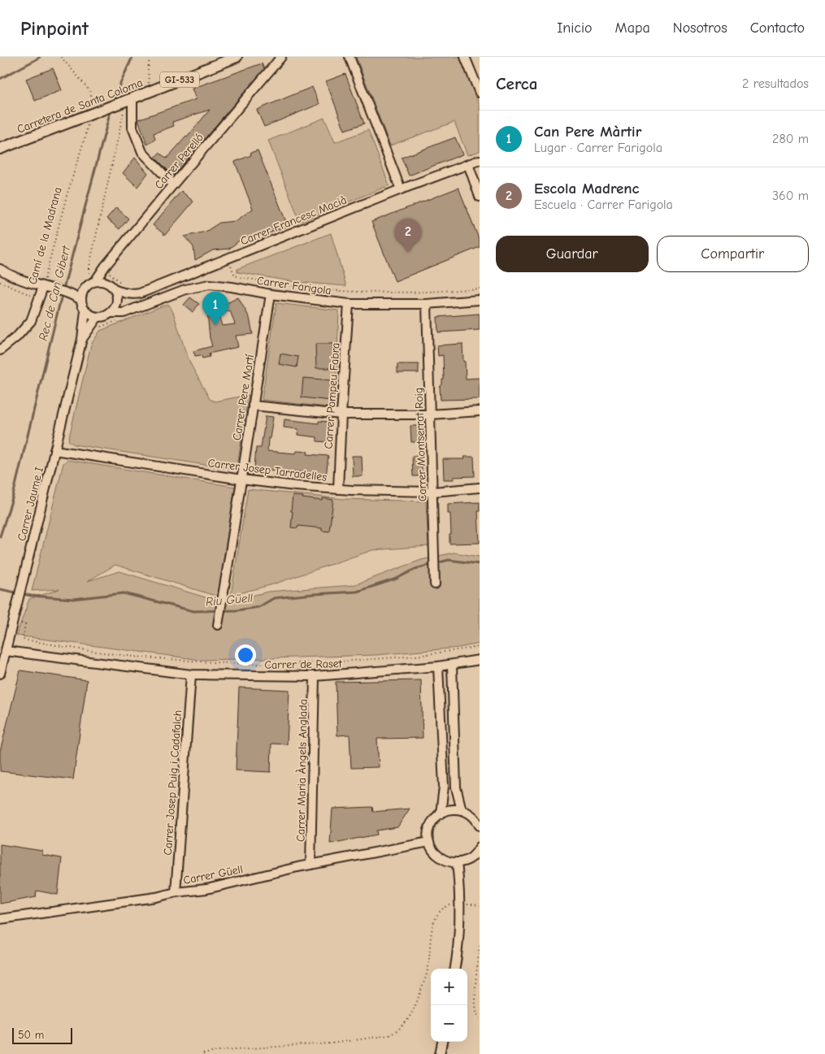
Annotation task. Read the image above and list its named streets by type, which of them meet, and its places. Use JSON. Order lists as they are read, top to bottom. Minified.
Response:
{"streets":{"main road":["GI-533","Carretera de Santa Coloma"],"street":["Carrer Perelló","Carrer Francesc Macià","Camí de la Madrana","Carrer Farigola","Carrer Pompeu Fabra","Carrer Pere Martí","Carrer Montserrat Roig","Carrer Josep Tarradelles","Carrer Jaume I","Carrer de Raset","Carrer Maria Àngels Anglada","Carrer Josep Puig i Cadafalch","Carrer Güell"]},"crossings":[["Carretera de Santa Coloma","Camí de la Madrana"],["Carrer Perelló","Carrer Francesc Macià"],["Carrer Perelló","Carrer Farigola"],["Carrer Perelló","Carrer Jaume I"],["Carrer Francesc Macià","Carrer Farigola"],["Carrer Francesc Macià","Carrer Jaume I"],["Carrer Farigola","Carrer Pompeu Fabra"],["Carrer Farigola","Carrer Pere Martí"],["Carrer Farigola","Carrer Montserrat Roig"],["Carrer Farigola","Carrer Jaume I"],["Carrer Pompeu Fabra","Carrer Josep Tarradelles"],["Carrer Pere Martí","Carrer Josep Tarradelles"],["Carrer Montserrat Roig","Carrer Josep Tarradelles"],["Carrer Josep Tarradelles","Carrer Jaume I"],["Carrer Jaume I","Carrer de Raset"],["Carrer de Raset","Carrer Maria Àngels Anglada"],["Carrer de Raset","Carrer Josep Puig i Cadafalch"],["Carrer Maria Àngels Anglada","Carrer Güell"],["Carrer Josep Puig i Cadafalch","Carrer Güell"]],"water":["Rec de Can Gibert","Riu Güell"],"scale_bar":"50 m","page":{"header":"Pinpoint","nav":["Inicio","Mapa","Nosotros","Contacto"],"heading":["Cerca","2 resultados"],"list":[{"mark":"1","name":"Can Pere Màrtir","note":"Lugar · Carrer Farigola","value":"280 m"},{"mark":"2","name":"Escola Madrenc","note":"Escuela · Carrer Farigola","value":"360 m"}],"pins":["2","1"],"buttons":["Guardar","Compartir"],"map_buttons":["+","−"],"scale":"50 m"}}
